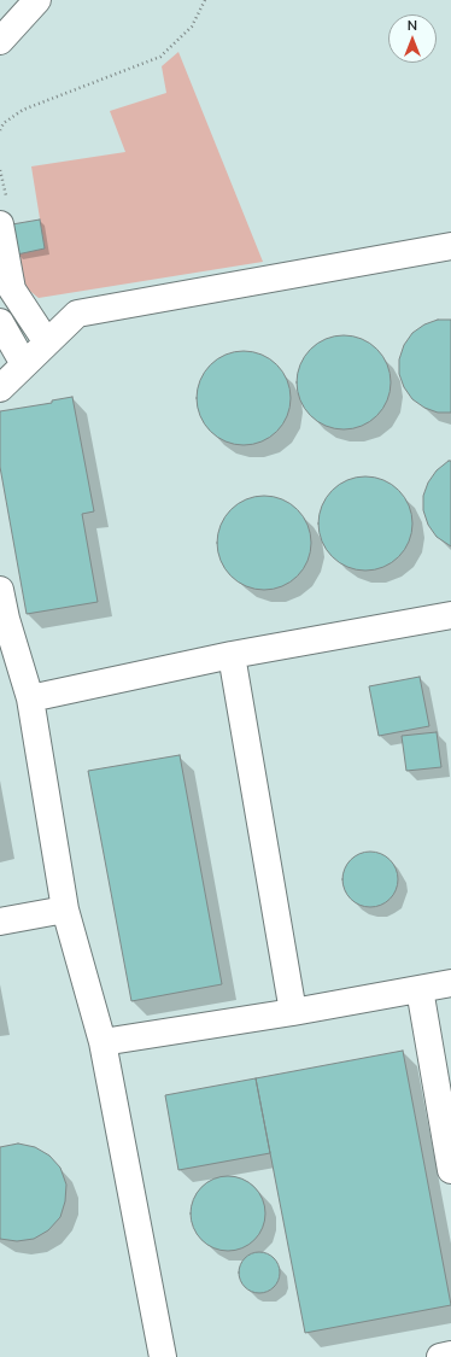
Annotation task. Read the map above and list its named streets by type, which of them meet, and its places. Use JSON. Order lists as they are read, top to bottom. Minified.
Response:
{"north":"top"}
